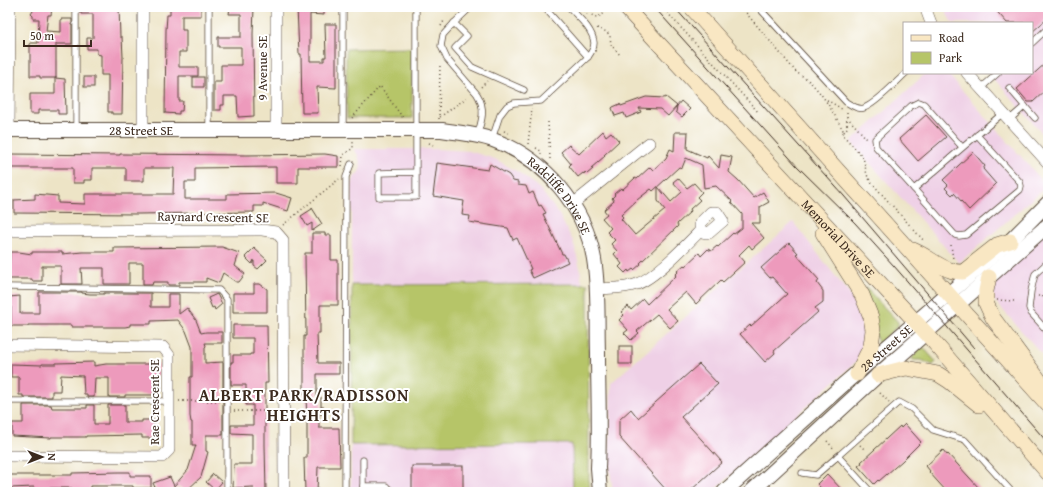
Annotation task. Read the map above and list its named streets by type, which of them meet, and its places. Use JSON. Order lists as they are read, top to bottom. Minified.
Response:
{"streets":{"main road":["Memorial Drive SE"],"street":["9 Avenue SE","28 Street SE","Radcliffe Drive SE","Raynard Crescent SE","Rae Crescent SE"]},"crossings":[["9 Avenue SE","28 Street SE"],["9 Avenue SE","Radcliffe Drive SE"],["28 Street SE","Radcliffe Drive SE"],["28 Street SE","Memorial Drive SE"]],"districts":["ALBERT PARK/RADISSON HEIGHTS"],"legend":["Road","Park"],"scale_bar":"50 m","north":"right"}
